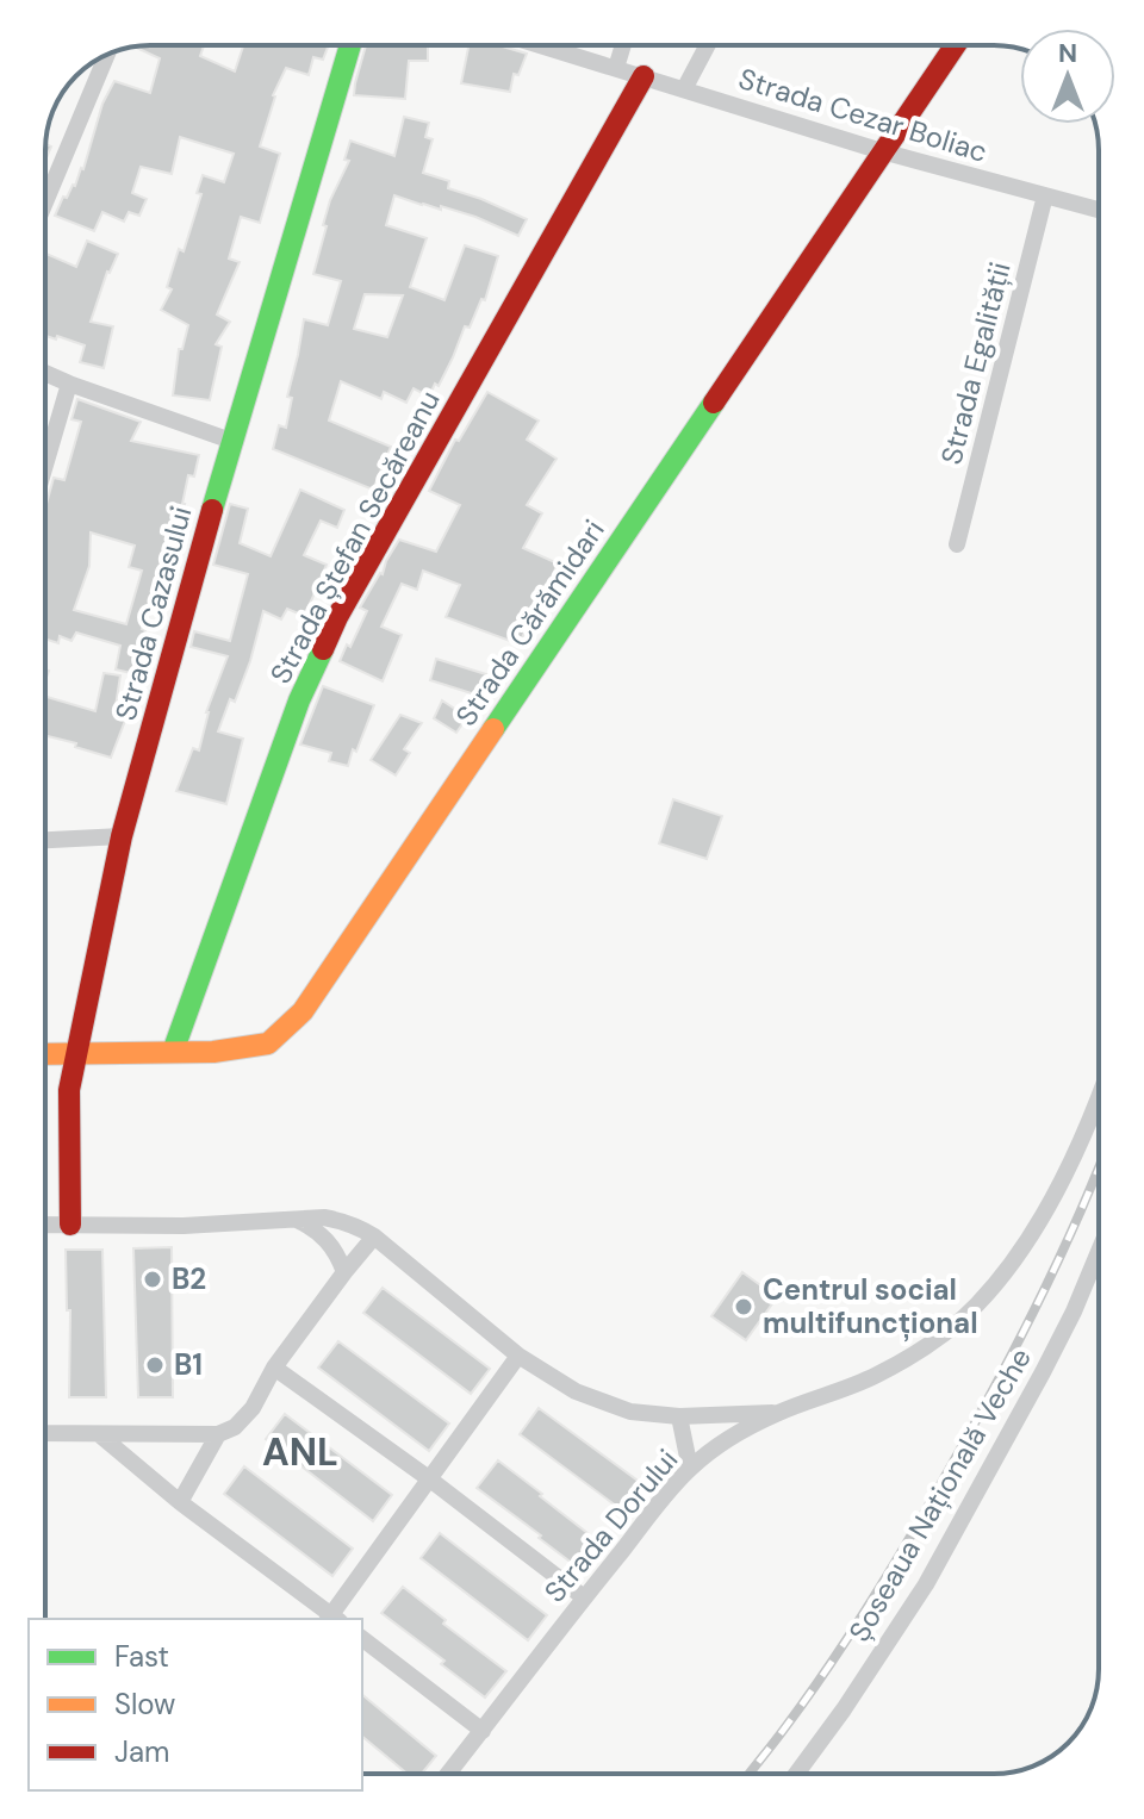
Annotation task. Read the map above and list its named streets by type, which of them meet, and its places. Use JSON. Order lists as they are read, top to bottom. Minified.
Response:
{"streets":{"street":["Strada Cezar Boliac","Strada Egalității","Strada Ștefan Secăreanu","Strada Cazasului","Strada Cărămidari","Șoseaua Națională Veche","Strada Dorului"]},"crossings":[["Strada Cezar Boliac","Strada Egalității"],["Strada Cezar Boliac","Strada Ștefan Secăreanu"],["Strada Cezar Boliac","Strada Cărămidari"],["Strada Ștefan Secăreanu","Strada Cărămidari"],["Strada Cazasului","Strada Cărămidari"]],"districts":["ANL"],"places":["B2","Centrul social multifuncțional","B1"],"legend":["Fast","Slow","Jam"],"north":"top"}
